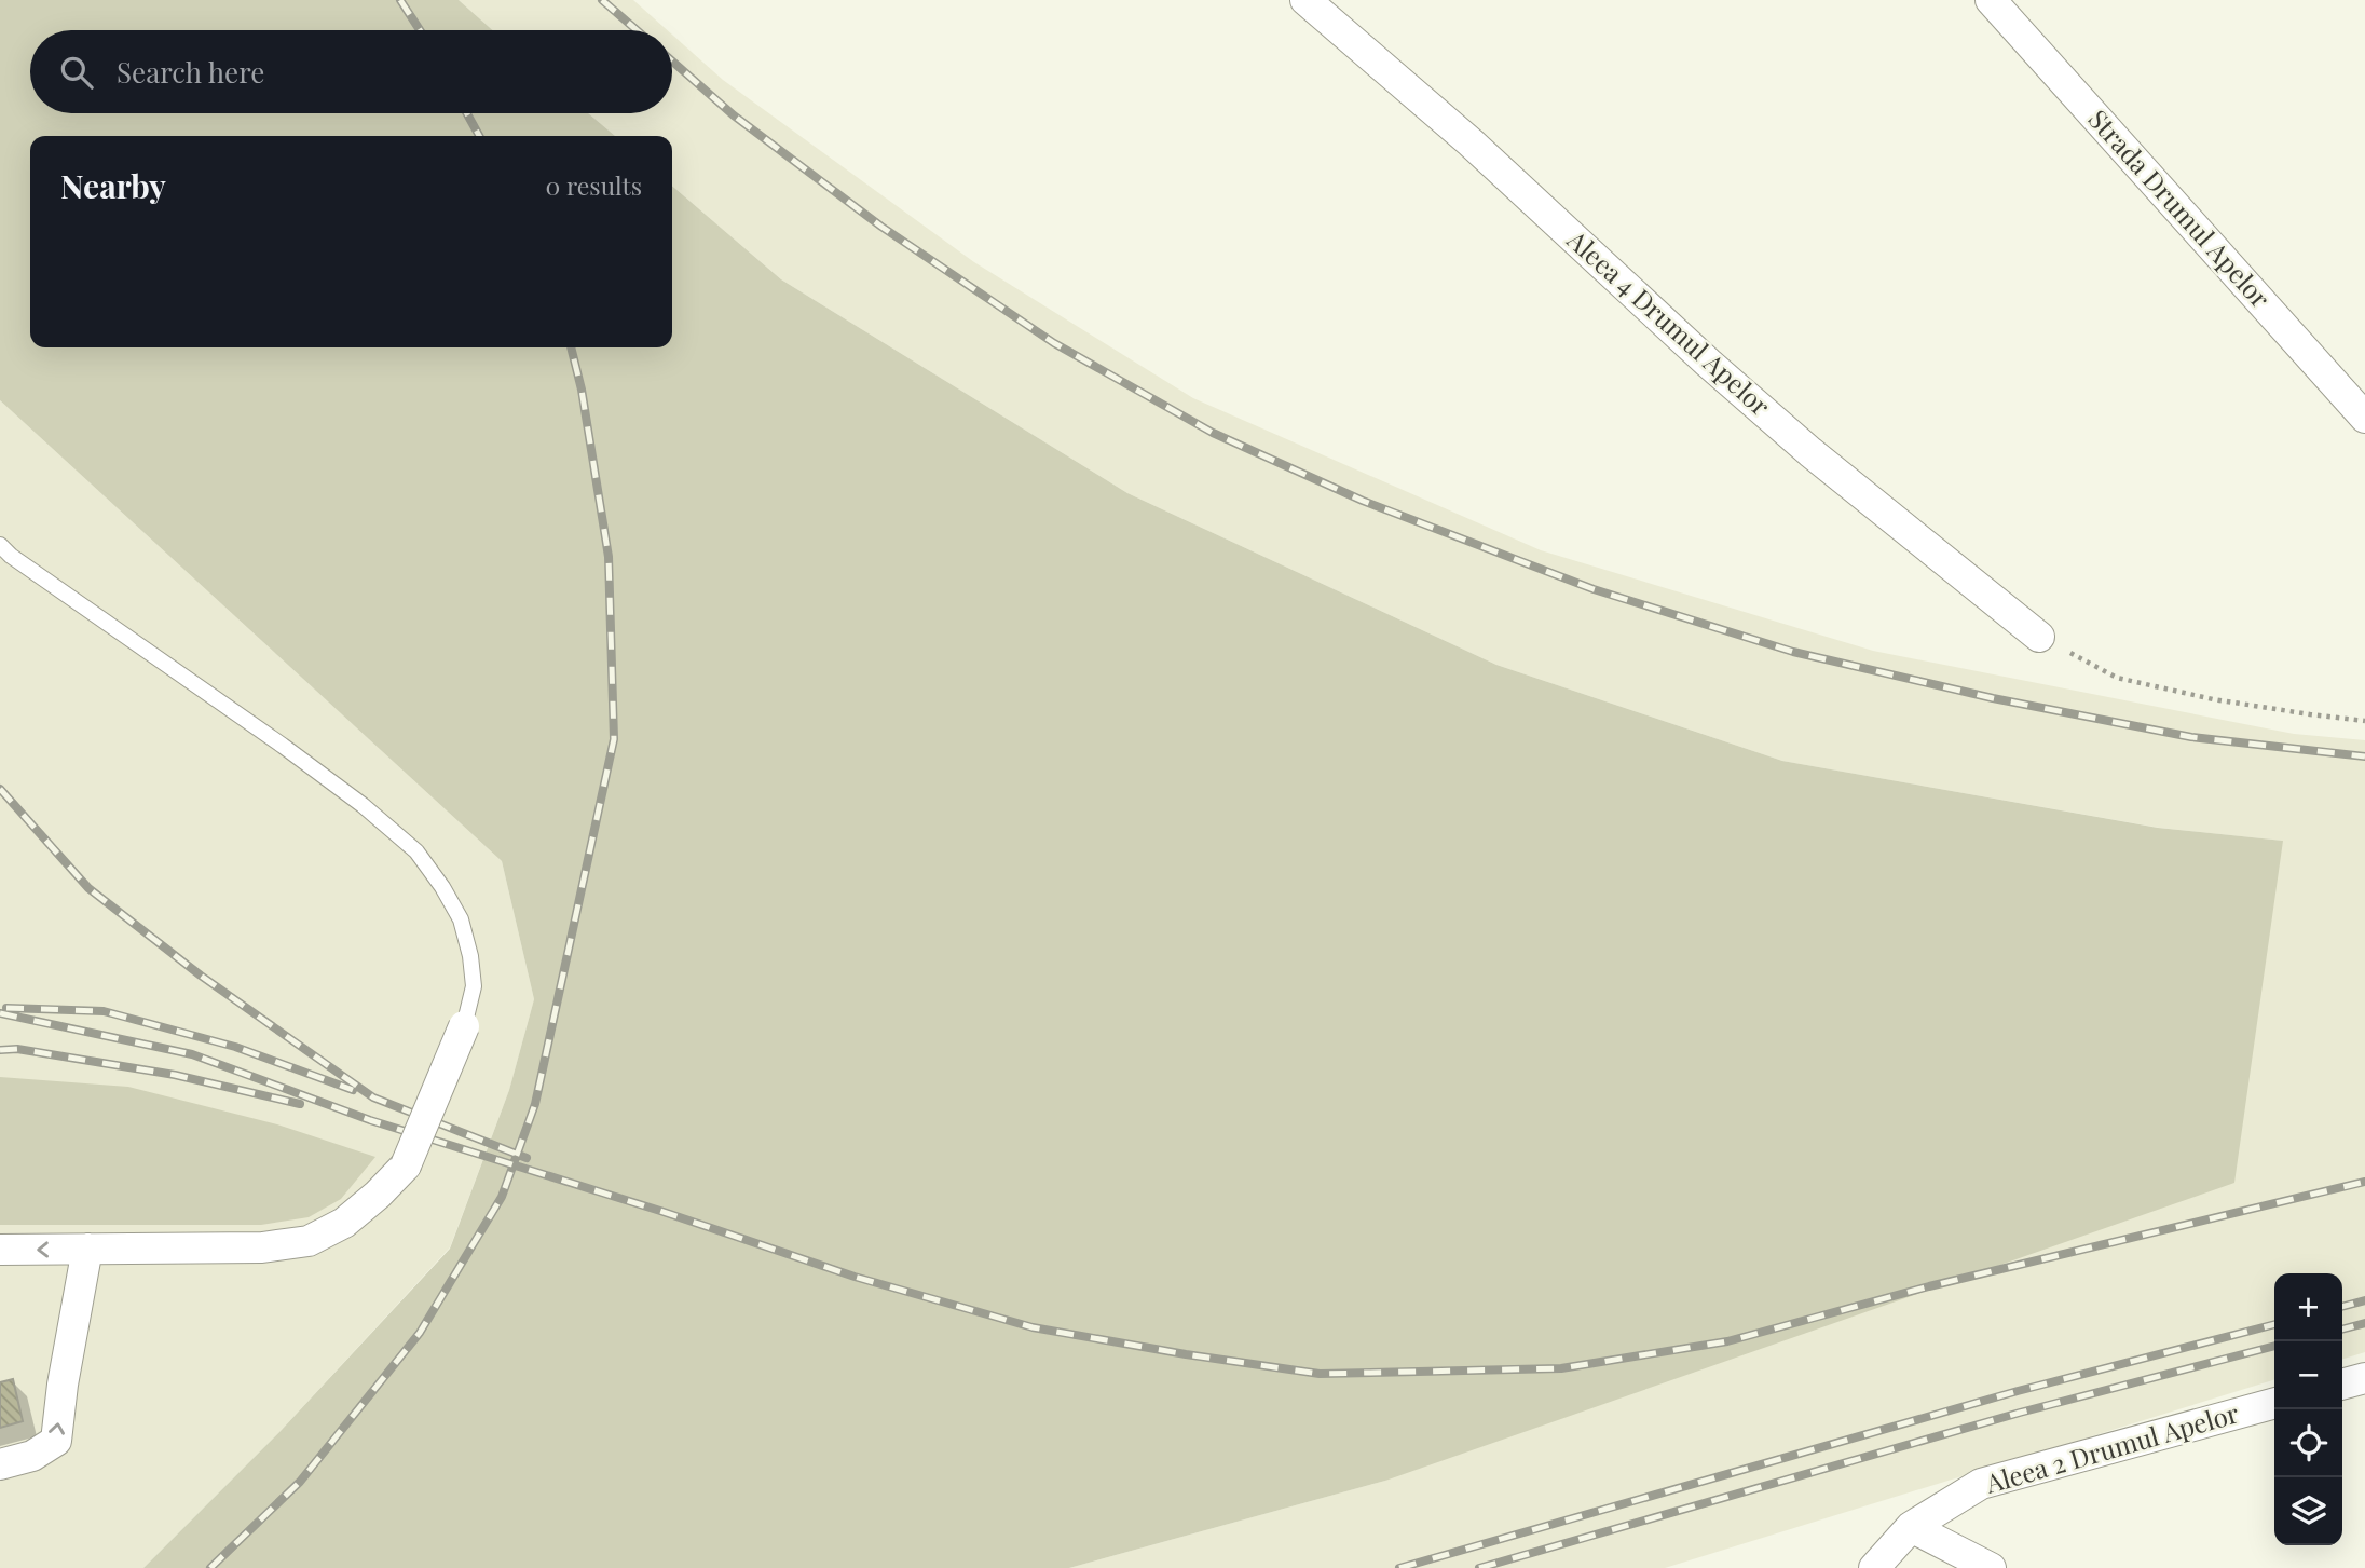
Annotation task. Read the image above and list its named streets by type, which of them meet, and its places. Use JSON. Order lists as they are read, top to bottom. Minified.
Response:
{"streets":{"street":["Strada Drumul Apelor","Aleea 4 Drumul Apelor","Aleea 2 Drumul Apelor"]},"page":{"search":"Search here","heading":["Nearby","0 results"],"map_buttons":["+","−"]}}
